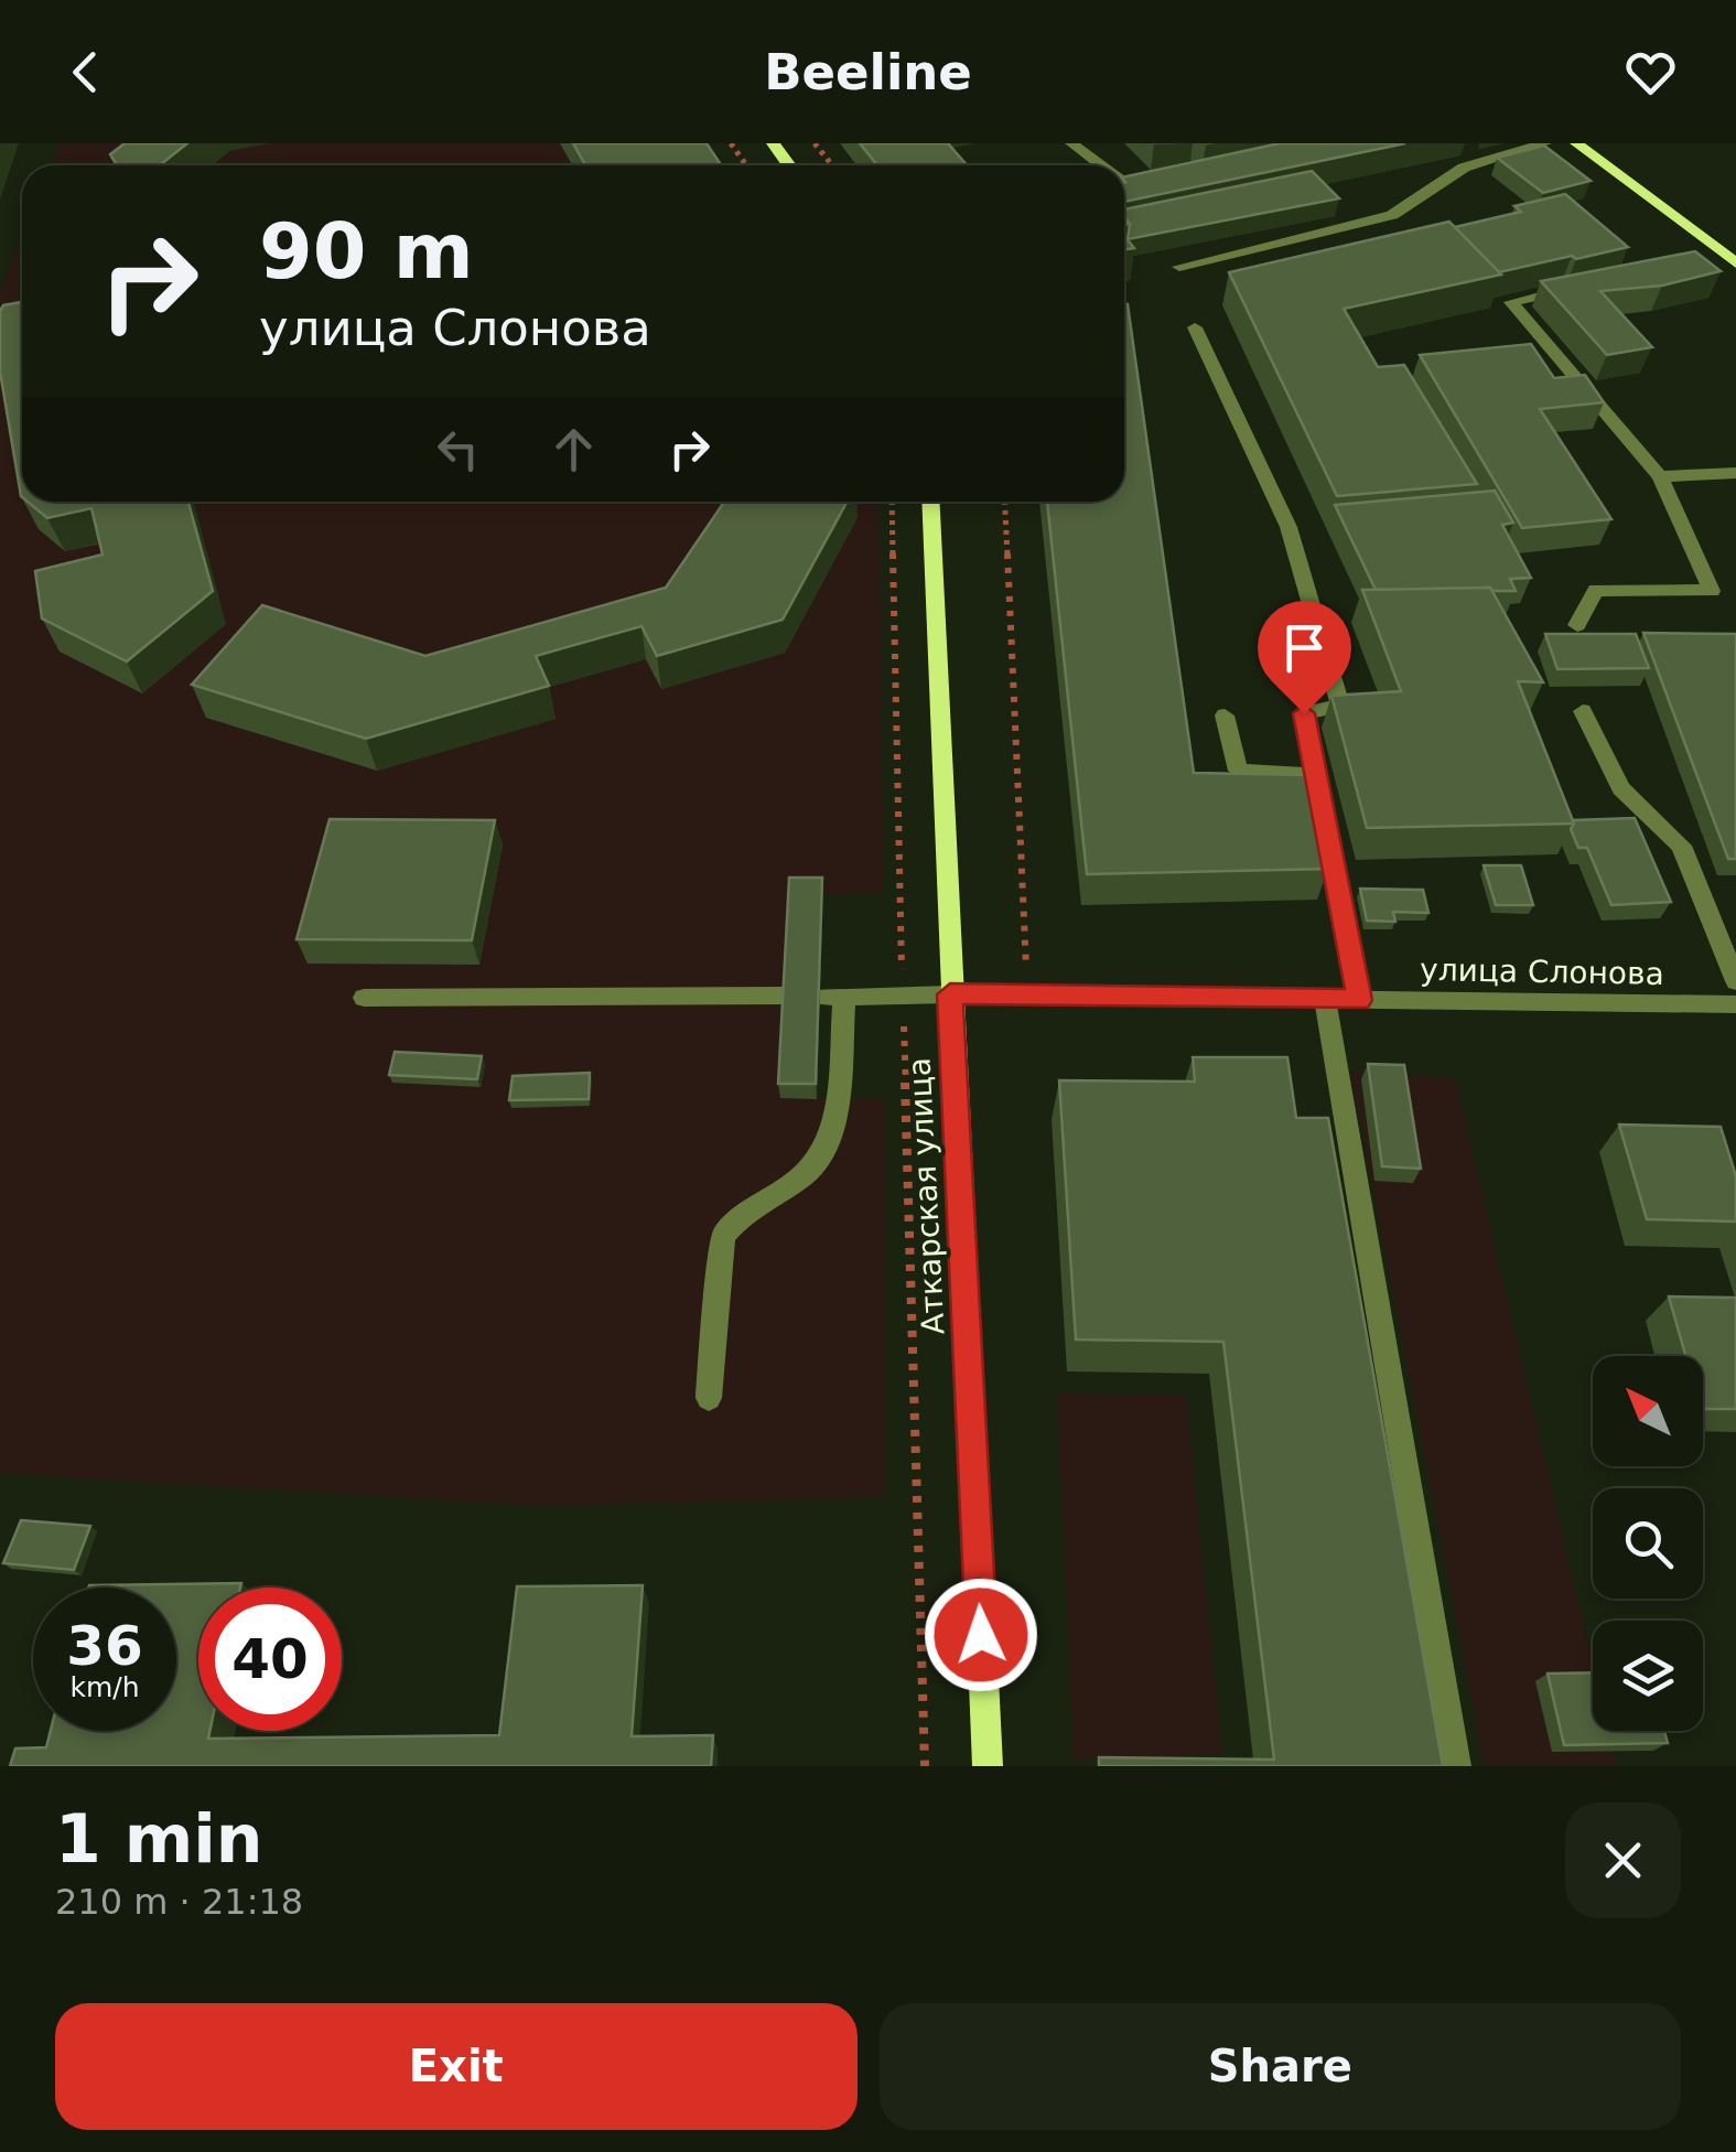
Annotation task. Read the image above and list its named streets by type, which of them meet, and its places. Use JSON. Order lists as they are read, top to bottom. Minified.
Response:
{"streets":{"street":["улица Слонова","Аткарская улица"]},"crossings":[["улица Слонова","Аткарская улица"]],"north":"top left","page":{"header":"Beeline","turn":["90 m","улица Слонова"],"speed":"36 km/h","limit":"40","heading":["1 min","210 m · 21:18"],"buttons":["Exit","Share"]}}
